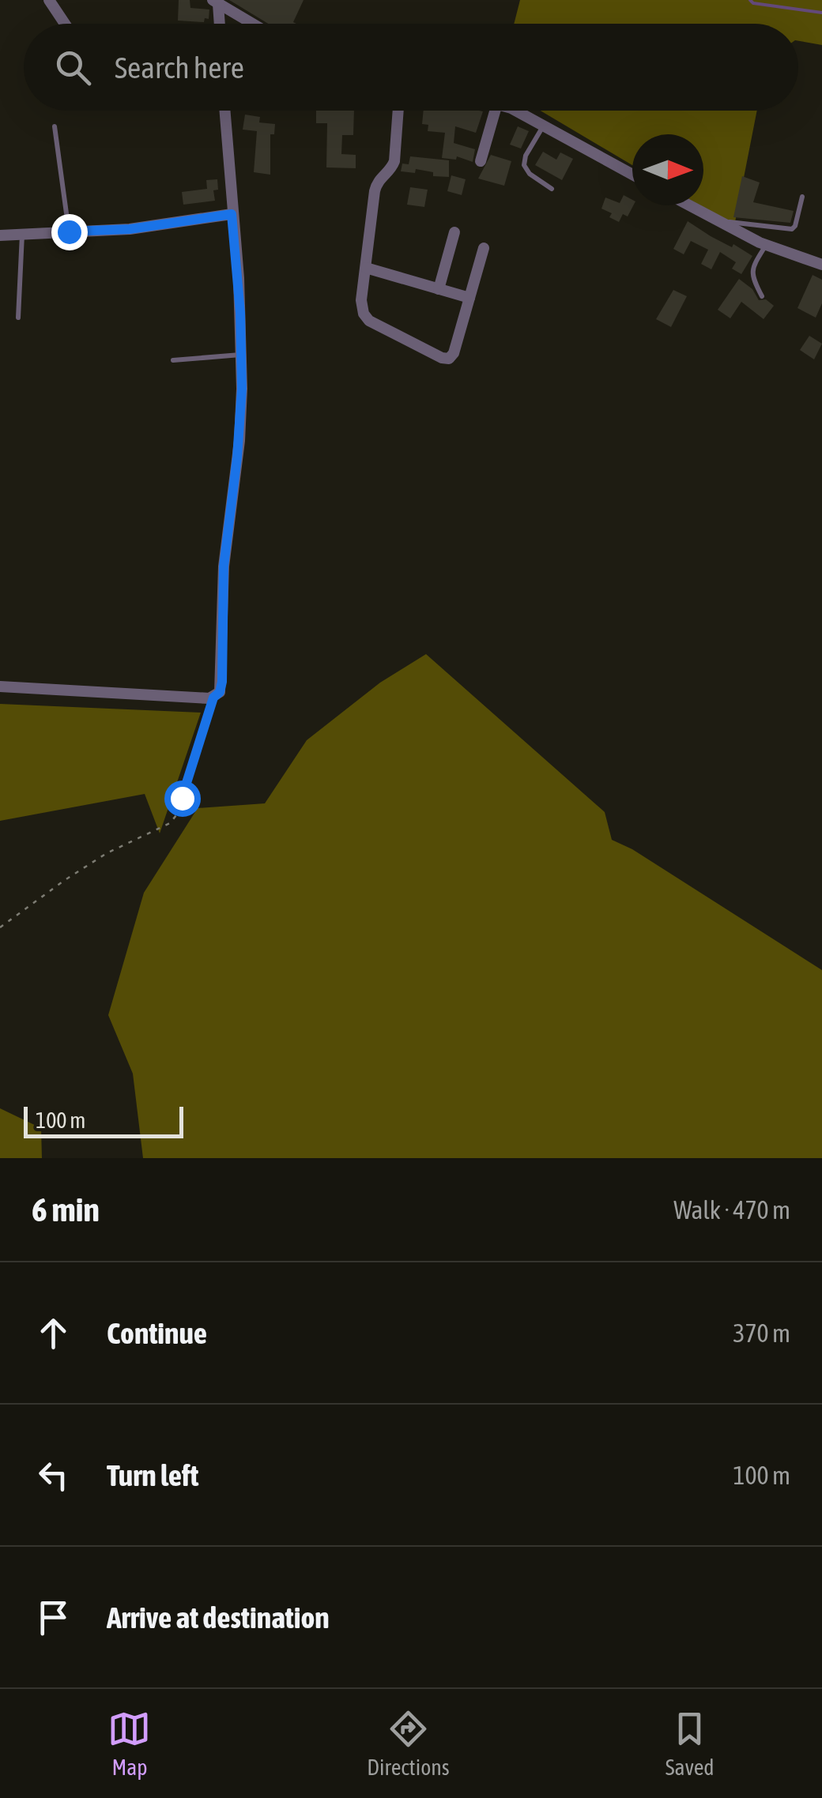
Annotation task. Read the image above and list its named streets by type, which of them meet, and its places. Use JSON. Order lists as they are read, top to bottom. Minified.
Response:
{"scale_bar":"100 m","north":"right","page":{"search":"Search here","scale":"100 m","heading":["6 min","Walk · 470 m"],"list":[["Continue","370 m"],["Turn left","100 m"],"Arrive at destination"],"nav":["Map","Directions","Saved"]}}
